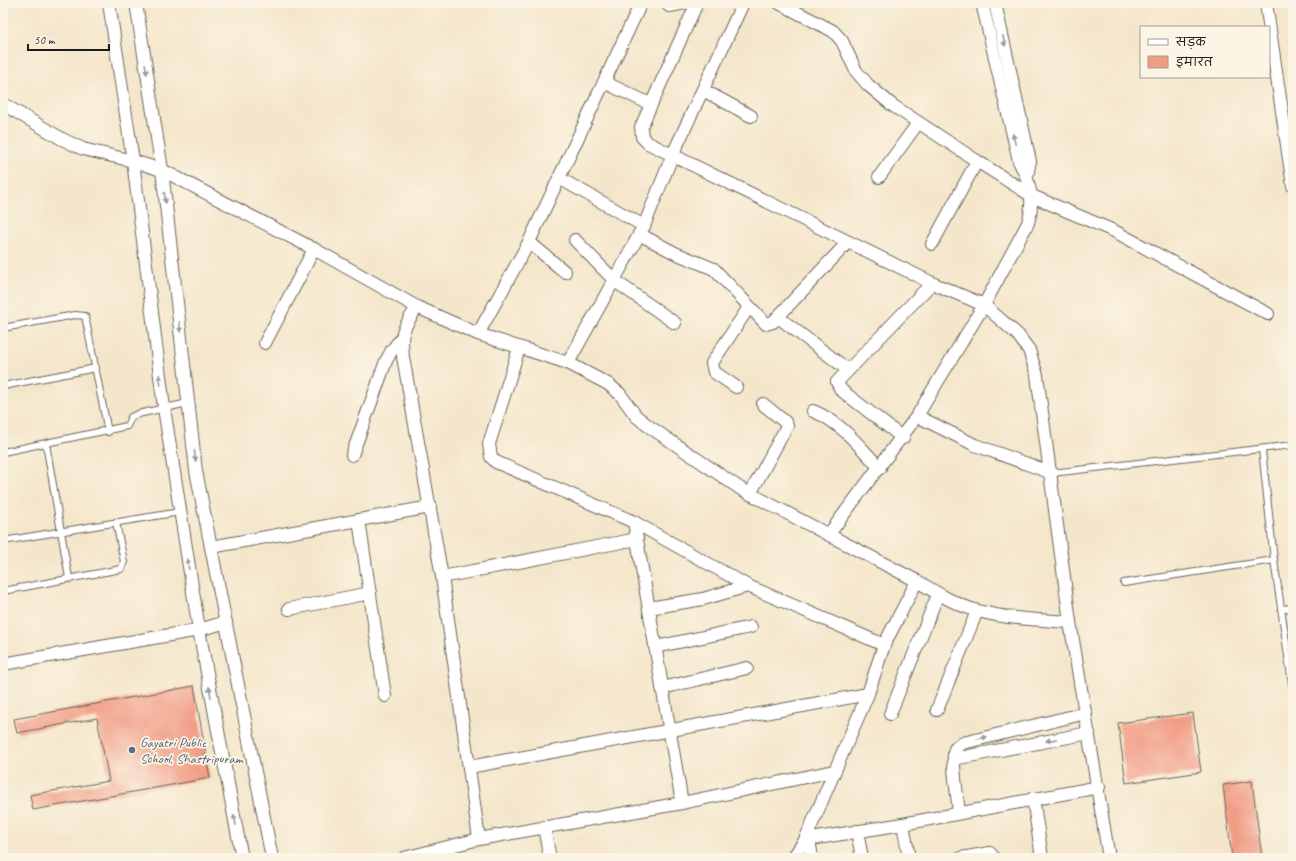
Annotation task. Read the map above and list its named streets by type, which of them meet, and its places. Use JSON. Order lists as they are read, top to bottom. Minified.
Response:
{"places":["Gayatri Public School, Shastripuram"],"legend":["सड़क","इमारत"],"scale_bar":"50 m"}
